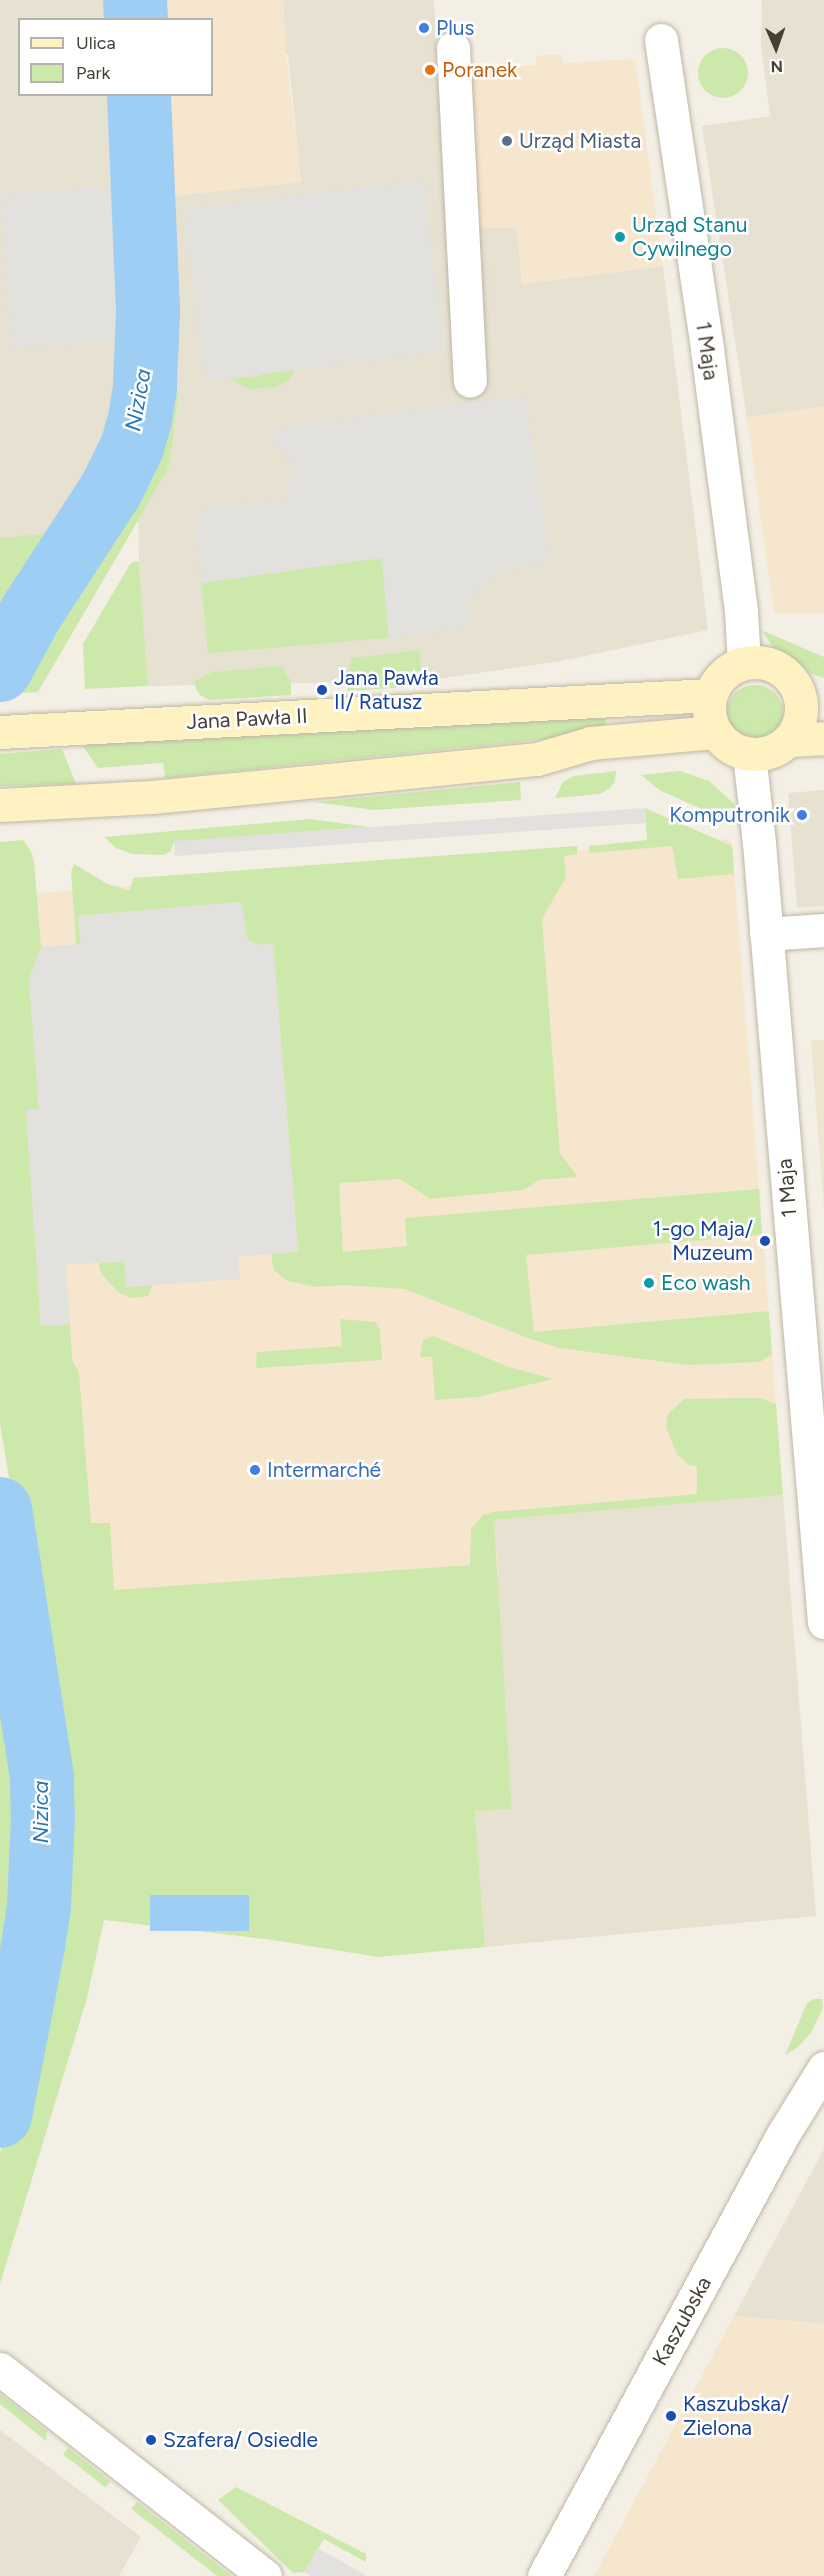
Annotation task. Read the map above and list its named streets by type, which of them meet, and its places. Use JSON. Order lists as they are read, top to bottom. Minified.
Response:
{"streets":{"street":["1 Maja","Jana Pawła II","Kaszubska"]},"crossings":[["1 Maja","Jana Pawła II"]],"water":["Nizica"],"places":["Plus","Poranek","Urząd Miasta","Urząd Stanu Cywilnego","Jana Pawła II/ Ratusz","Komputronik","1-go Maja/ Muzeum","Eco wash","Intermarché","Kaszubska/ Zielona","Szafera/ Osiedle"],"legend":["Ulica","Park"],"north":"bottom"}
